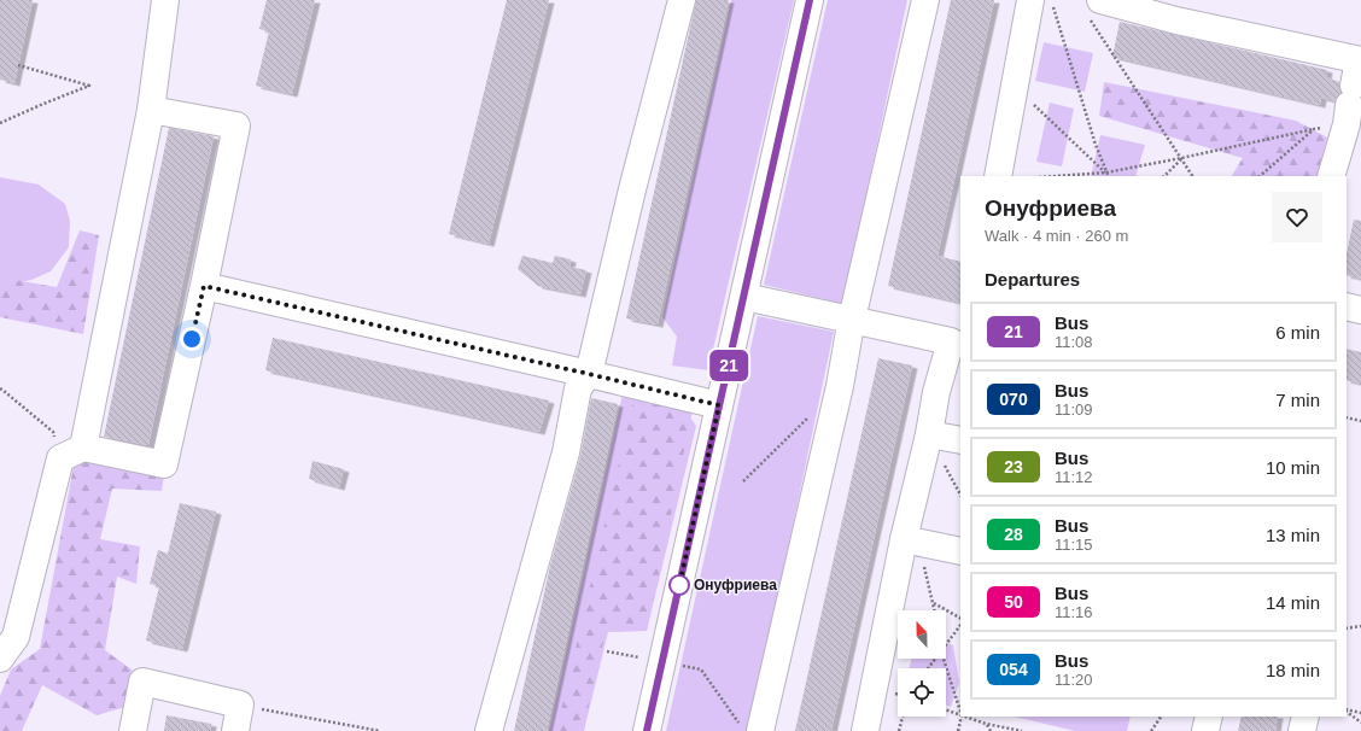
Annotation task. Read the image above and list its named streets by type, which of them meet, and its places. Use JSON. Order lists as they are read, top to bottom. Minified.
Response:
{"places":["Онуфриева"],"lines":["bus line 21"],"north":"top","page":{"on_map":"21","heading":[["Онуфриева","Walk · 4 min · 260 m"],"Departures"],"list":[{"mark":"21","name":"Bus","note":"11:08","value":"6 min"},{"mark":"070","name":"Bus","note":"11:09","value":"7 min"},{"mark":"23","name":"Bus","note":"11:12","value":"10 min"},{"mark":"28","name":"Bus","note":"11:15","value":"13 min"},{"mark":"50","name":"Bus","note":"11:16","value":"14 min"},{"mark":"054","name":"Bus","note":"11:20","value":"18 min"}]}}
